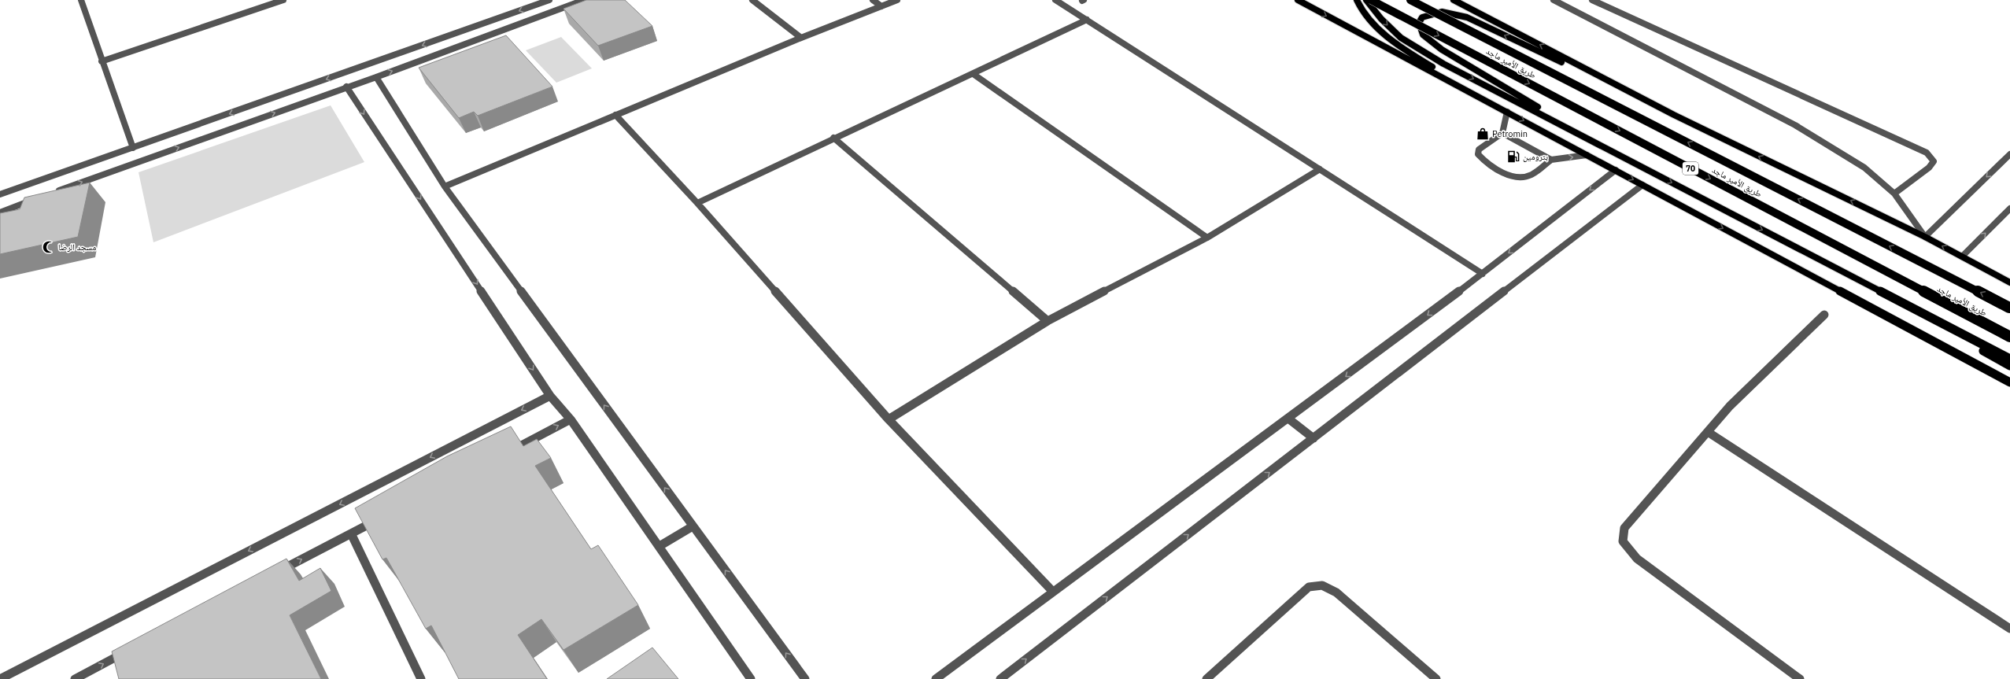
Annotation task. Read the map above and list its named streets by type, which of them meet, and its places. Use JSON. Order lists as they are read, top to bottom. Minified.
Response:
{"streets":{"highway":["طريق الأمير ماجد","70"]},"places":{"shop":["Petromin"],"fuel station":["بترومين"],"mosque":["مسجد الرضا"]}}
